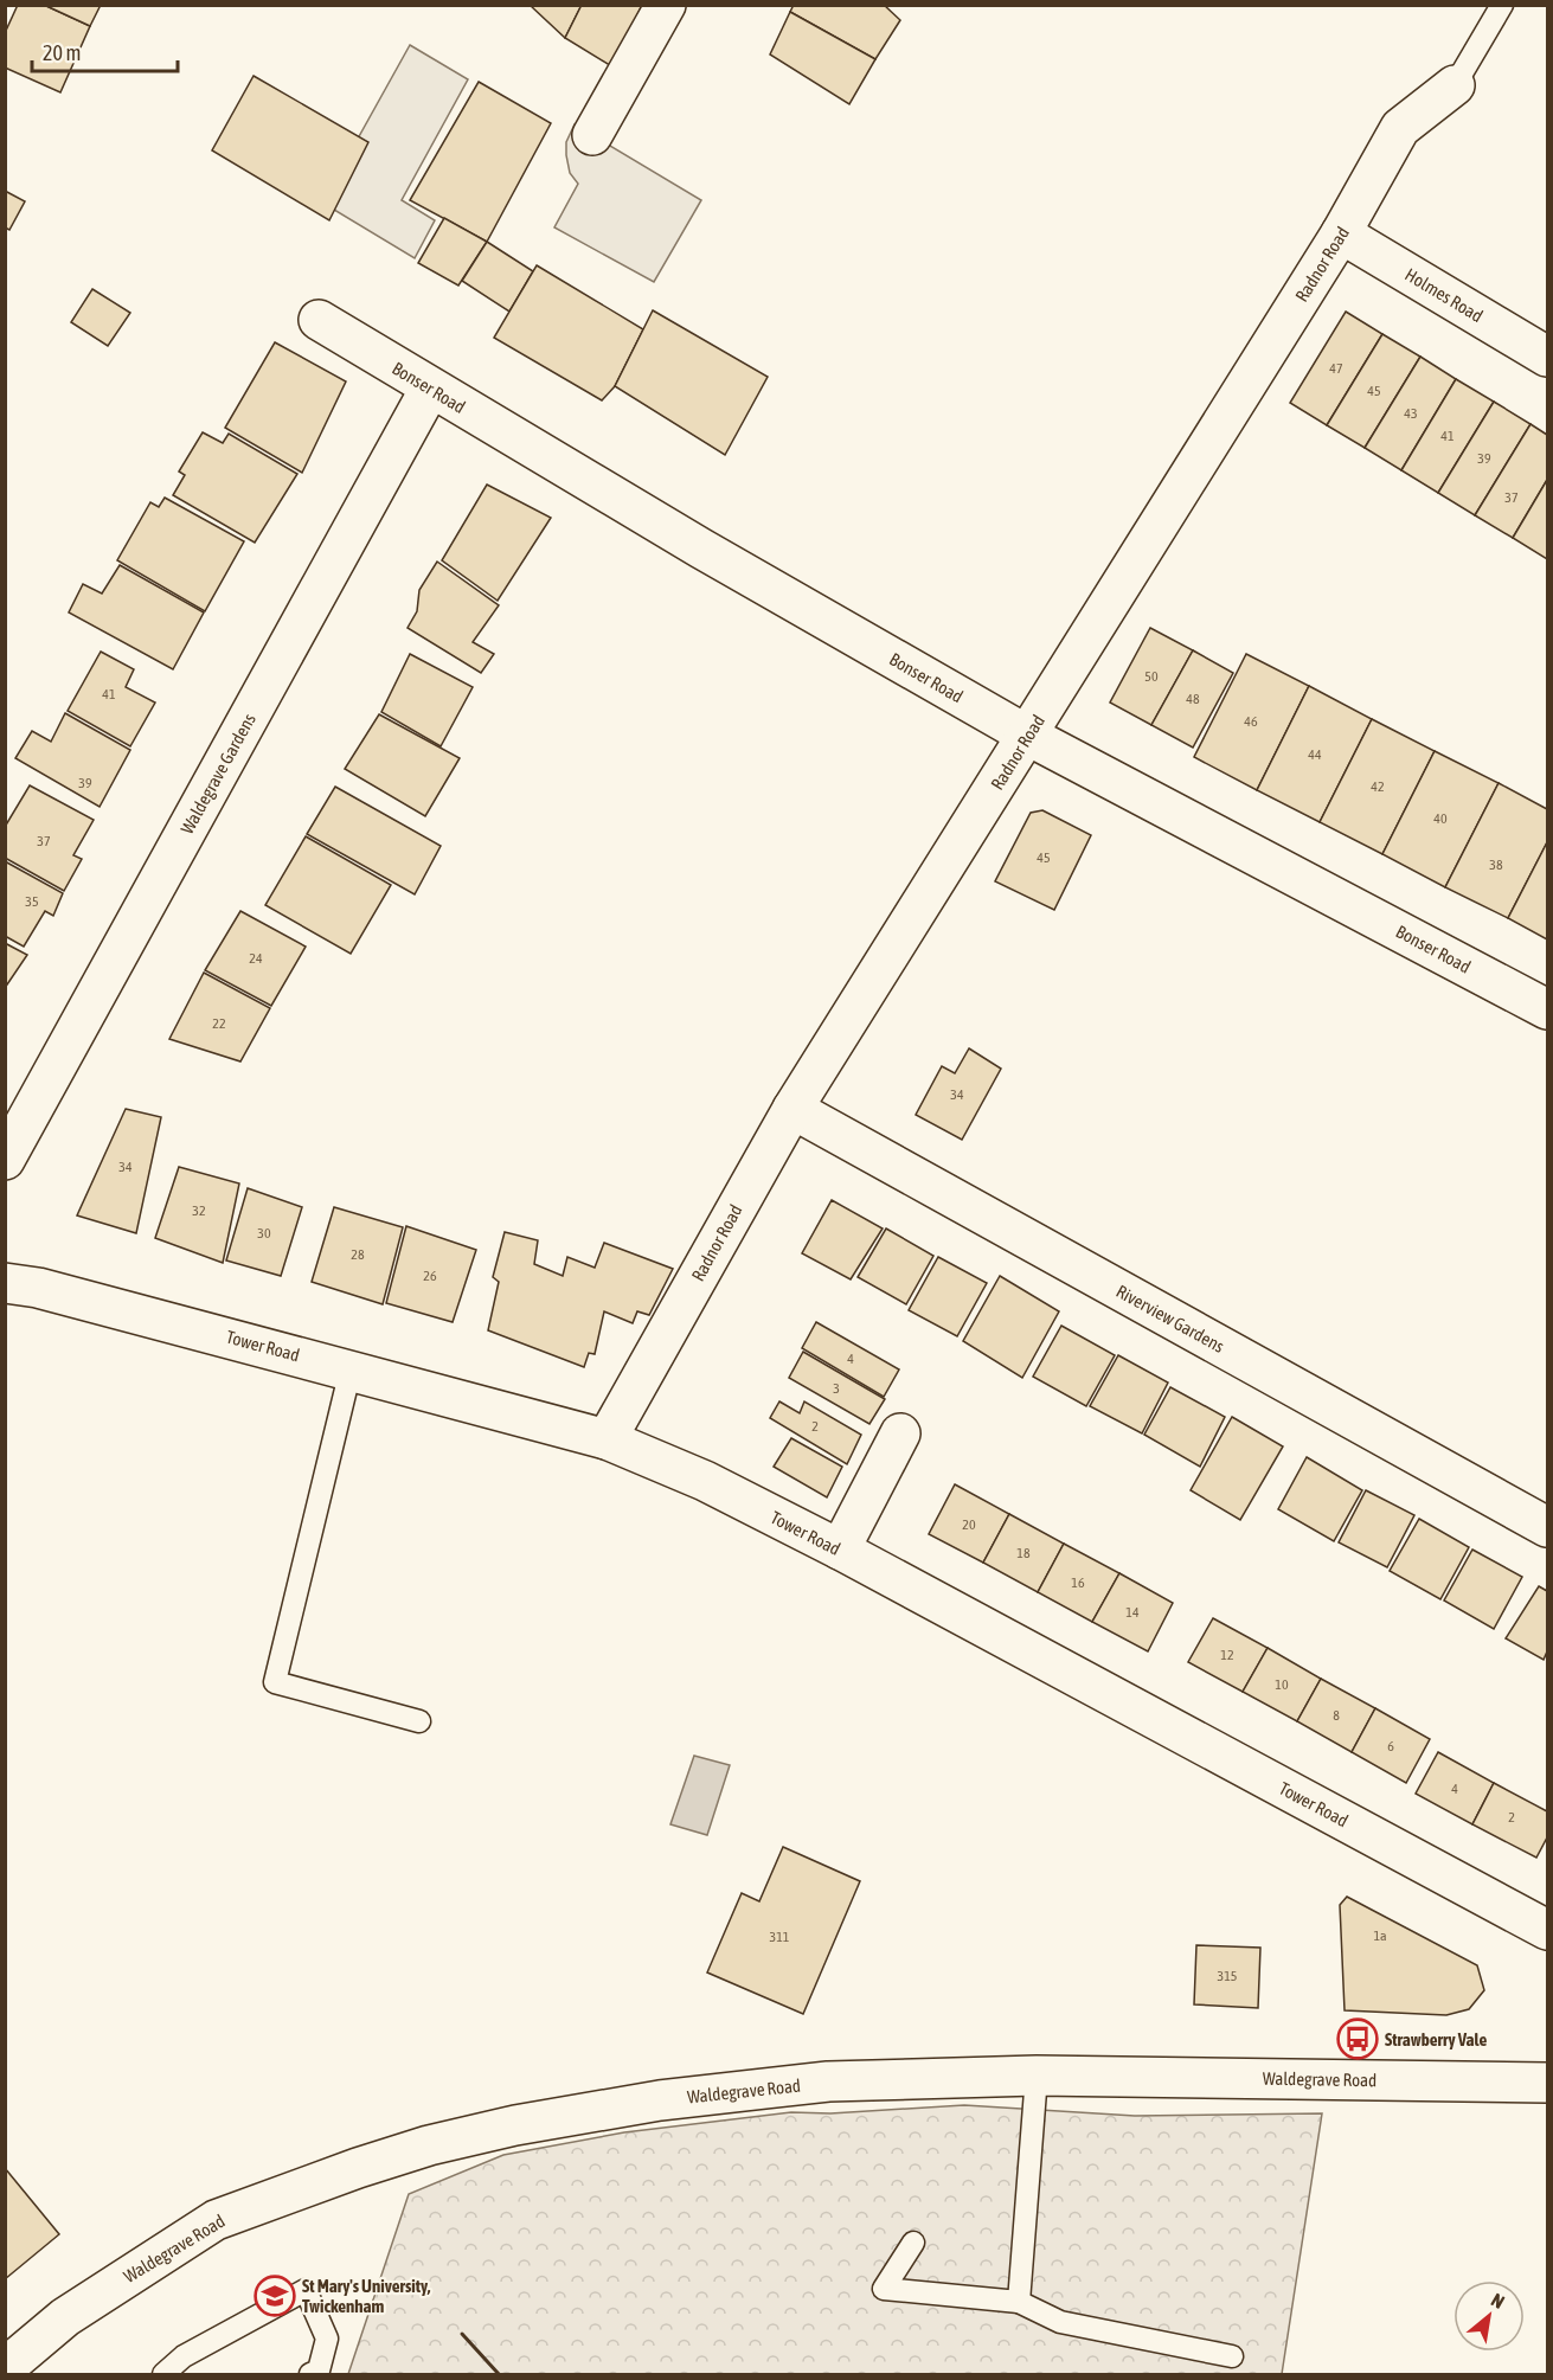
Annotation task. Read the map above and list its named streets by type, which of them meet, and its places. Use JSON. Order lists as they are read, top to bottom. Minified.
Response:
{"streets":{"street":["Radnor Road","Holmes Road","Bonser Road","Waldegrave Gardens","Riverview Gardens","Tower Road","Waldegrave Road"]},"crossings":[["Radnor Road","Holmes Road"],["Radnor Road","Bonser Road"],["Radnor Road","Riverview Gardens"],["Radnor Road","Tower Road"],["Bonser Road","Waldegrave Gardens"]],"places":{"bus stop":["Strawberry Vale"],"school or university":["St Mary's University, Twickenham"]},"house_numbers":["47","45","43","41","39","37","50","41","48","46","44","39","42","40","37","45","38","35","24","22","34","34","32","30","28","26","4","3","2","20","18","16","14","12","10","8","6","4","2","1a","311","315"],"scale_bar":"20 m","north":"top right"}
